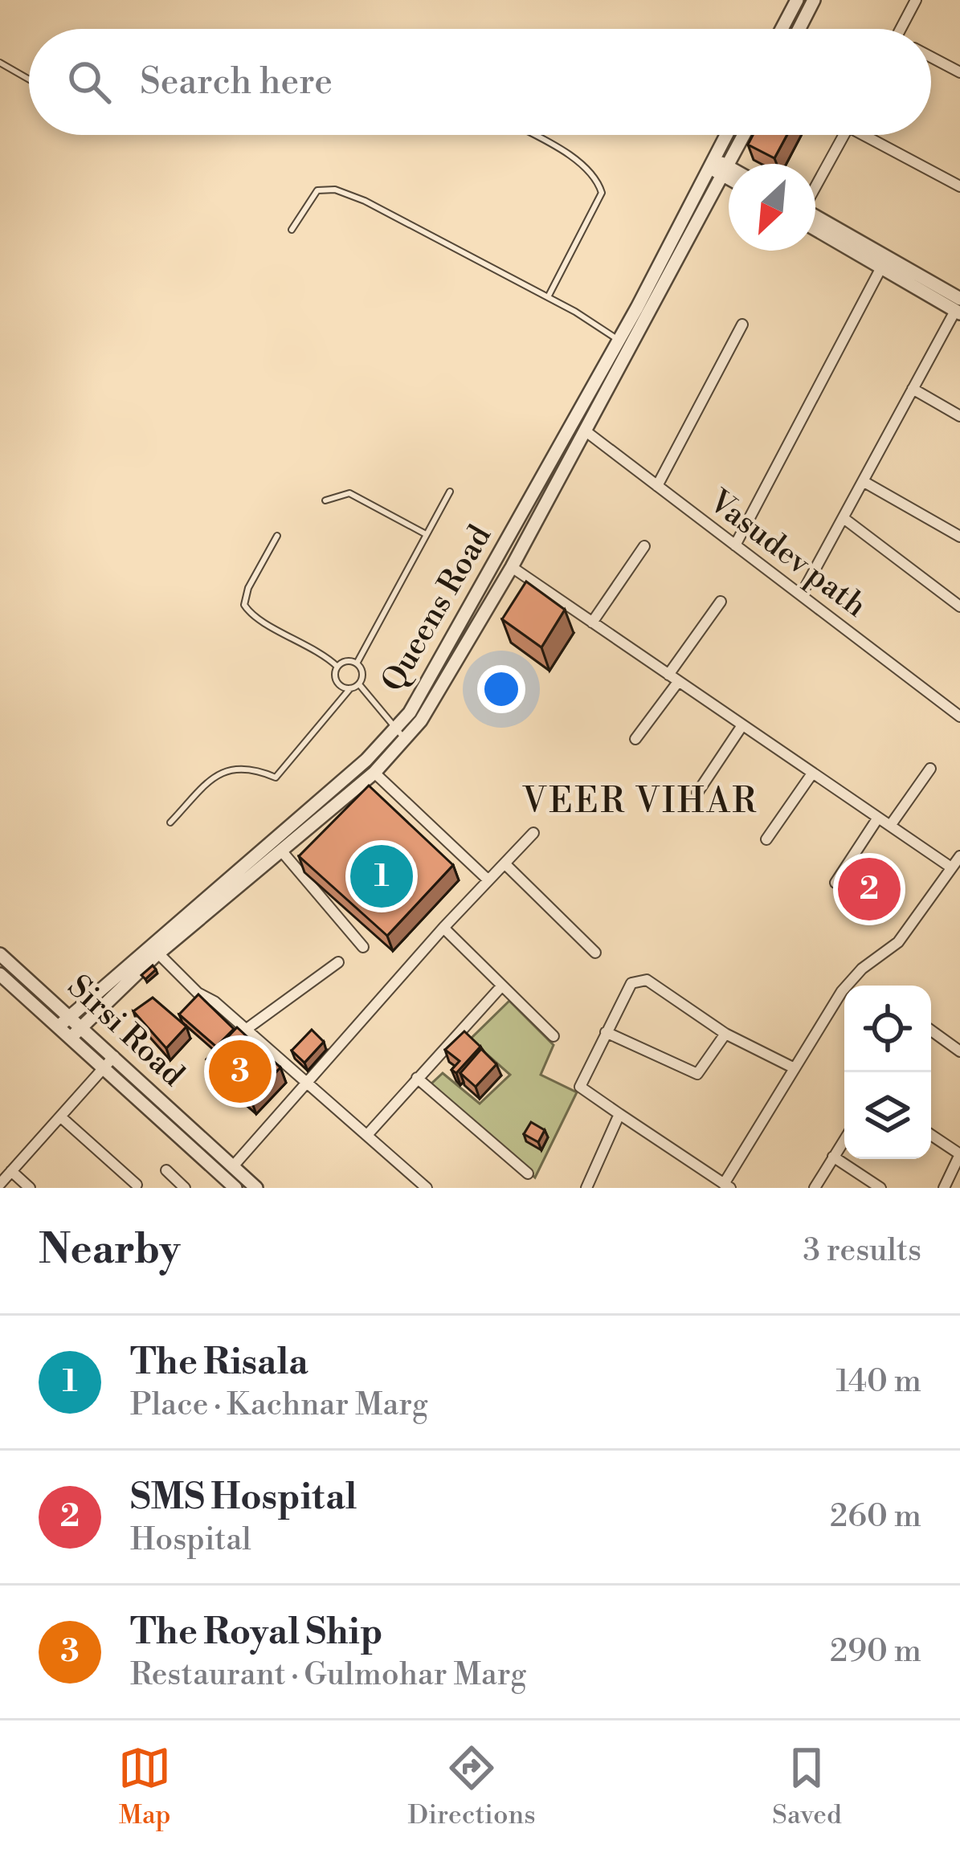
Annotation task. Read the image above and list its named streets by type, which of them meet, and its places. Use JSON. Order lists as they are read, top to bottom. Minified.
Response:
{"streets":{"street":["Vasudev path","Queens Road","Sirsi Road"]},"crossings":[["Vasudev path","Queens Road"],["Queens Road","Sirsi Road"]],"districts":["VEER VIHAR"],"north":"bottom left","page":{"search":"Search here","pins":["1","2","3"],"heading":["Nearby","3 results"],"list":[{"mark":"1","name":"The Risala","note":"Place · Kachnar Marg","value":"140 m"},{"mark":"2","name":"SMS Hospital","note":"Hospital","value":"260 m"},{"mark":"3","name":"The Royal Ship","note":"Restaurant · Gulmohar Marg","value":"290 m"}],"nav":["Map","Directions","Saved"]}}
